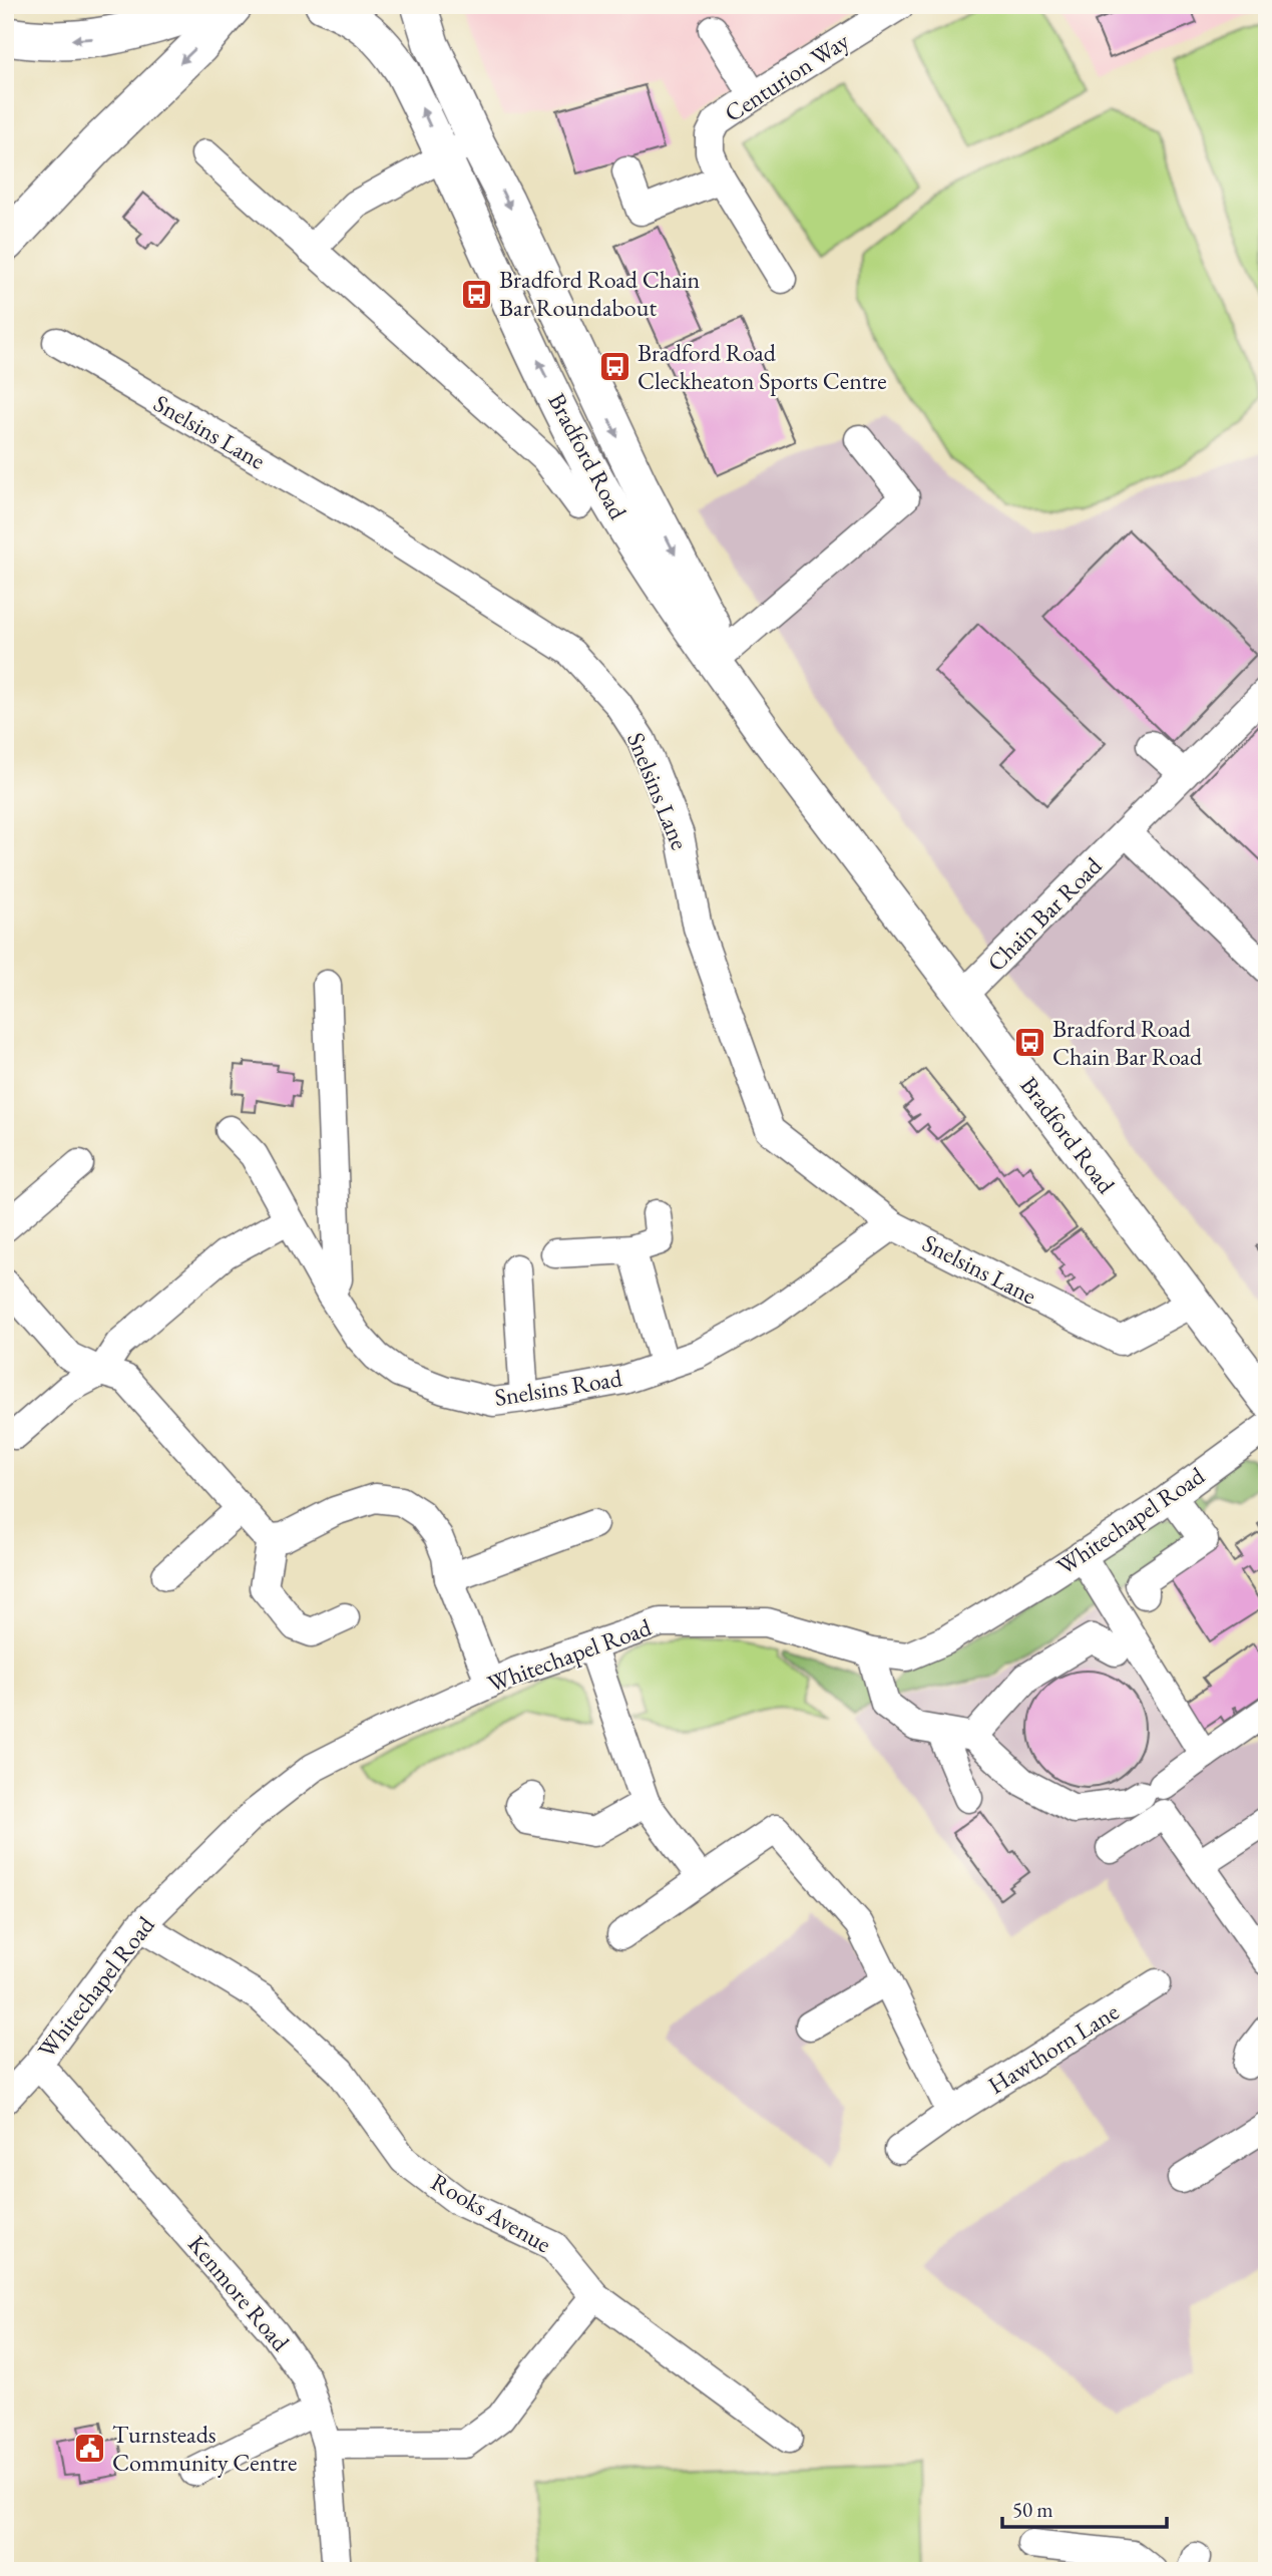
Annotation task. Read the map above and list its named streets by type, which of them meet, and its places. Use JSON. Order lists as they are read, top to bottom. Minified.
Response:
{"streets":{"main road":["Bradford Road"],"street":["Centurion Way","Snelsins Lane","Chain Bar Road","Snelsins Road","Whitechapel Road","Hawthorn Lane","Rooks Avenue","Kenmore Road"]},"crossings":[["Snelsins Lane","Bradford Road"],["Snelsins Lane","Snelsins Road"],["Bradford Road","Chain Bar Road"],["Whitechapel Road","Rooks Avenue"],["Whitechapel Road","Kenmore Road"]],"places":{"bus stop":["Bradford Road Chain Bar Roundabout","Bradford Road Cleckheaton Sports Centre","Bradford Road Chain Bar Road"],"public building":["Turnsteads Community Centre"]},"scale_bar":"50 m"}
